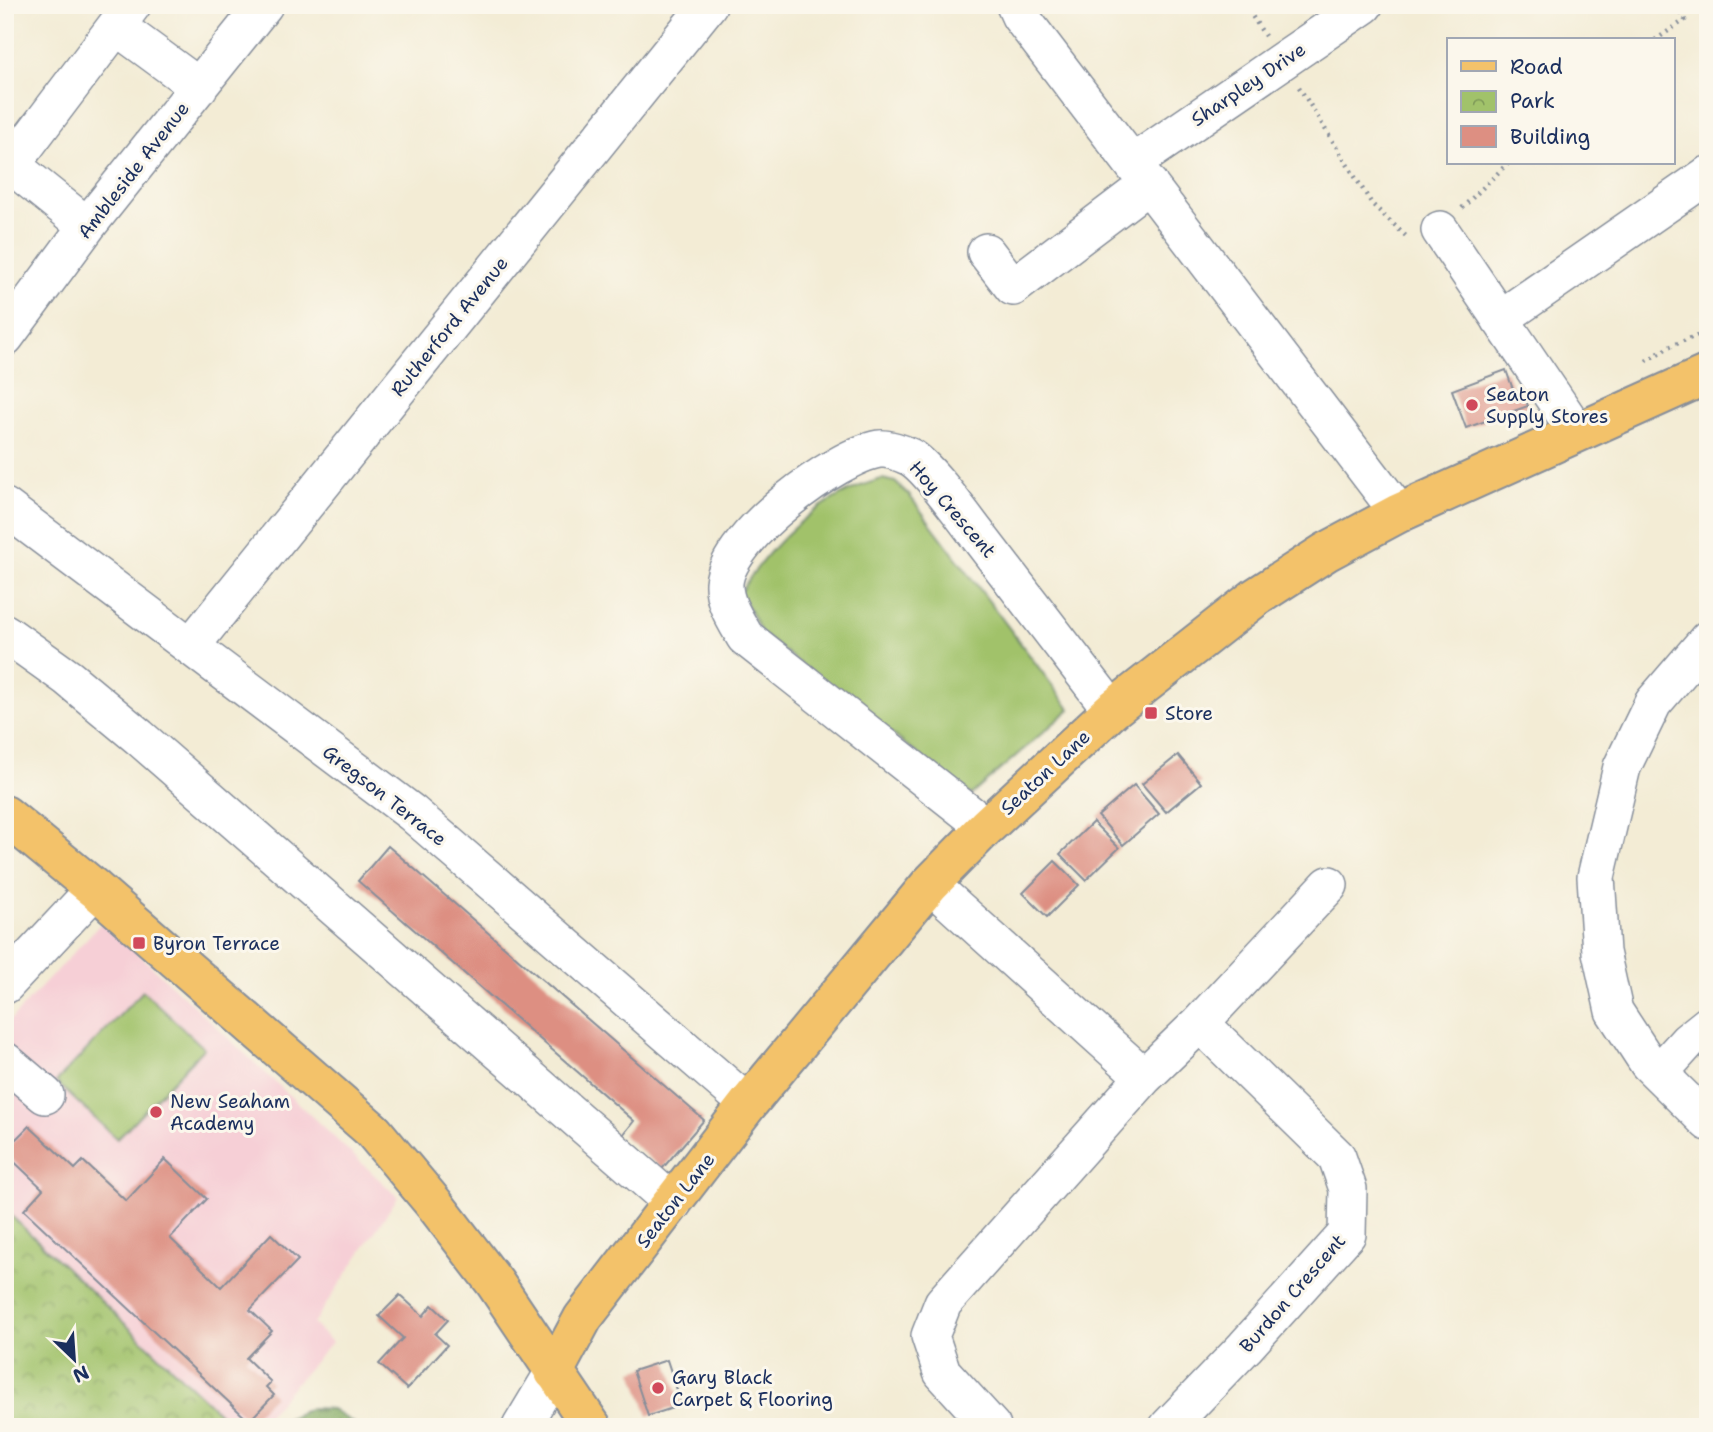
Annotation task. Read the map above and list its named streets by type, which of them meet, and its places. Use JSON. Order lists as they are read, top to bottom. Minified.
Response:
{"streets":{"main road":["Seaton Lane"],"street":["Sharpley Drive","Ambleside Avenue","Rutherford Avenue","Hoy Crescent","Gregson Terrace","Burdon Crescent"]},"crossings":[["Rutherford Avenue","Gregson Terrace"],["Hoy Crescent","Seaton Lane"],["Seaton Lane","Gregson Terrace"]],"places":{"other":["Seaton Supply Stores","New Seaham Academy","Gary Black Carpet & Flooring"],"transit":["Store","Byron Terrace"]},"legend":["Road","Park","Building"],"north":"bottom right"}
